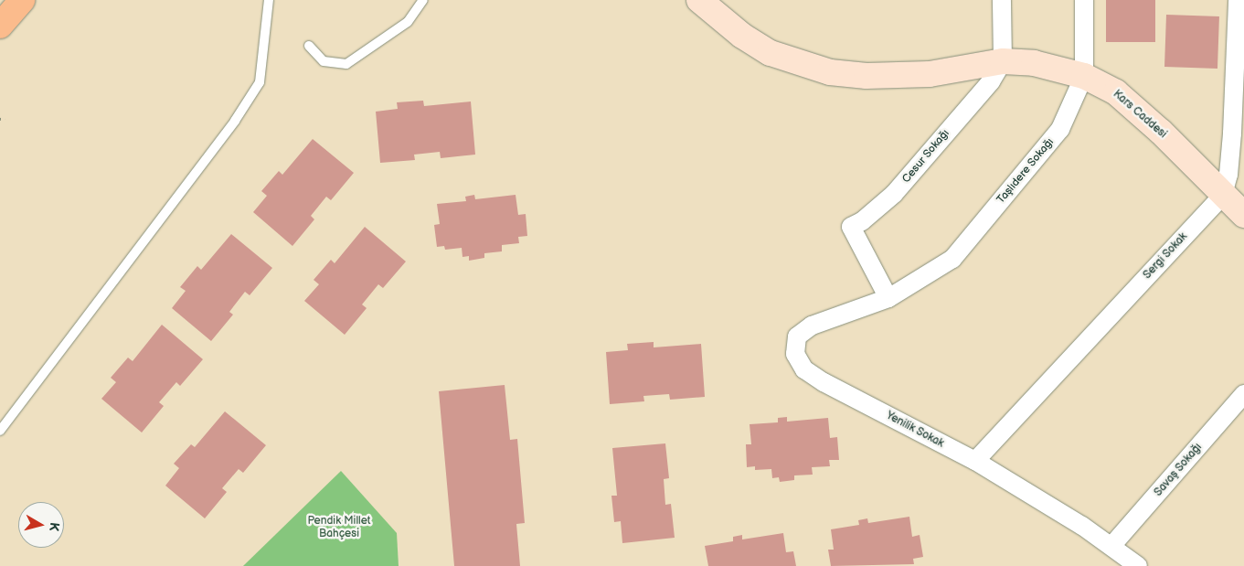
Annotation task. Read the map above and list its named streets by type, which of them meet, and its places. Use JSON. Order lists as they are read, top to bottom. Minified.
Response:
{"streets":{"street":["Kars Caddesi","Cesur Sokağı","Taşlıdere Sokağı","Sergi Sokak","Yenilik Sokak","Savaş Sokağı"]},"crossings":[["Kars Caddesi","Cesur Sokağı"],["Kars Caddesi","Taşlıdere Sokağı"],["Kars Caddesi","Sergi Sokak"],["Cesur Sokağı","Taşlıdere Sokağı"],["Cesur Sokağı","Yenilik Sokak"],["Taşlıdere Sokağı","Yenilik Sokak"],["Sergi Sokak","Yenilik Sokak"],["Yenilik Sokak","Savaş Sokağı"]],"parks":["Pendik Millet Bahçesi"],"north":"right"}
